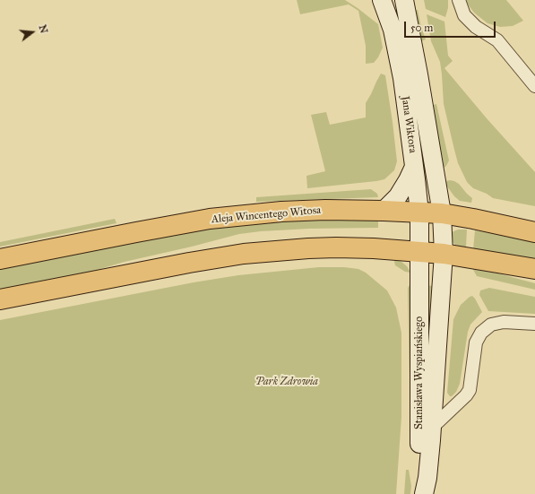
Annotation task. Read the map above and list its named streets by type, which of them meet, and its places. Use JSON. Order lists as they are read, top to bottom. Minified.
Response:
{"streets":{"main road":["Aleja Wincentego Witosa"],"street":["Jana Wiktora","Stanisława Wyspiańskiego"]},"crossings":[["Jana Wiktora","Aleja Wincentego Witosa"],["Jana Wiktora","Stanisława Wyspiańskiego"]],"parks":["Park Zdrowia"],"scale_bar":"50 m","north":"right"}
